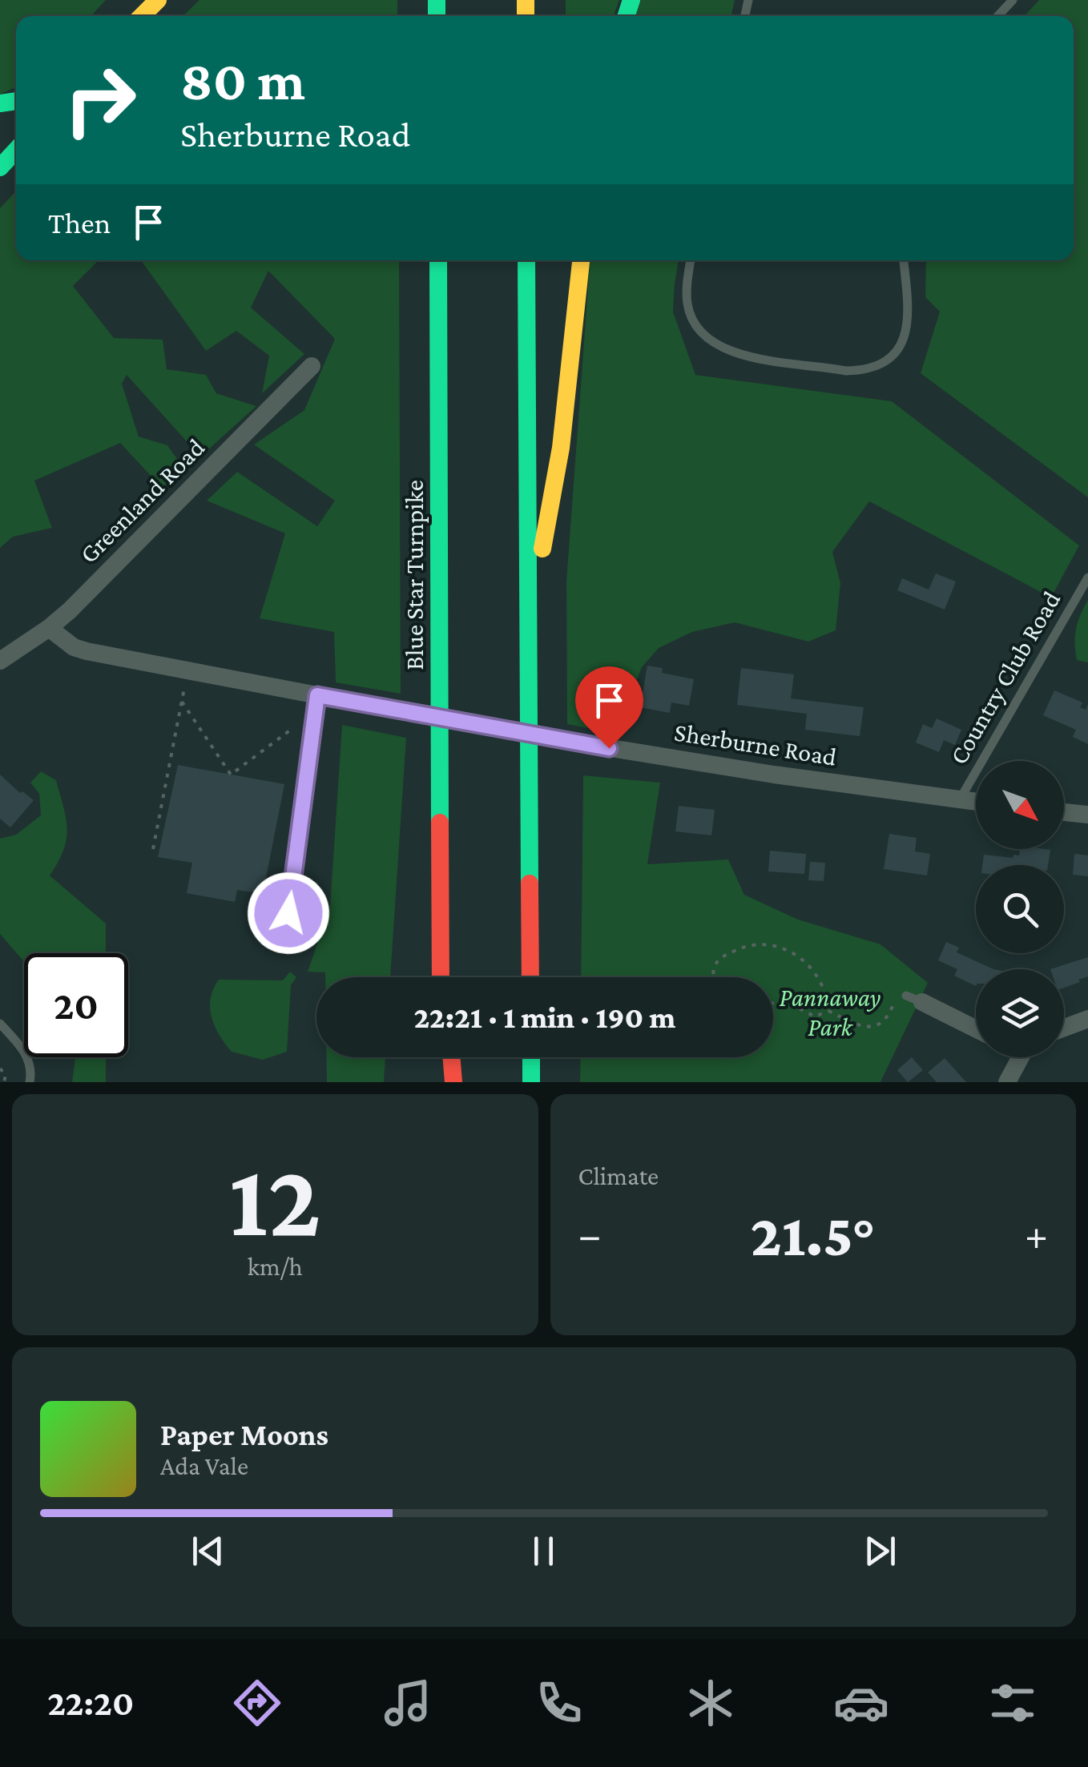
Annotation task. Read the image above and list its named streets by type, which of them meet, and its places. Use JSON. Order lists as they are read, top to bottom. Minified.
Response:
{"streets":{"main road":["Blue Star Turnpike"],"street":["Greenland Road","Sherburne Road"],"lane":["Country Club Road"]},"crossings":[["Greenland Road","Sherburne Road"],["Country Club Road","Sherburne Road"]],"parks":["Pannaway Park"],"north":"bottom right","page":{"turn":["80 m","Sherburne Road"],"then":"Then","limit":"20","trip":"22:21 · 1 min · 190 m","tile":[["12","km/h"],"Climate"],"heat":["−","21.5°","+"],"song":["Paper Moons","Ada Vale"],"tabs":"22:20"}}
